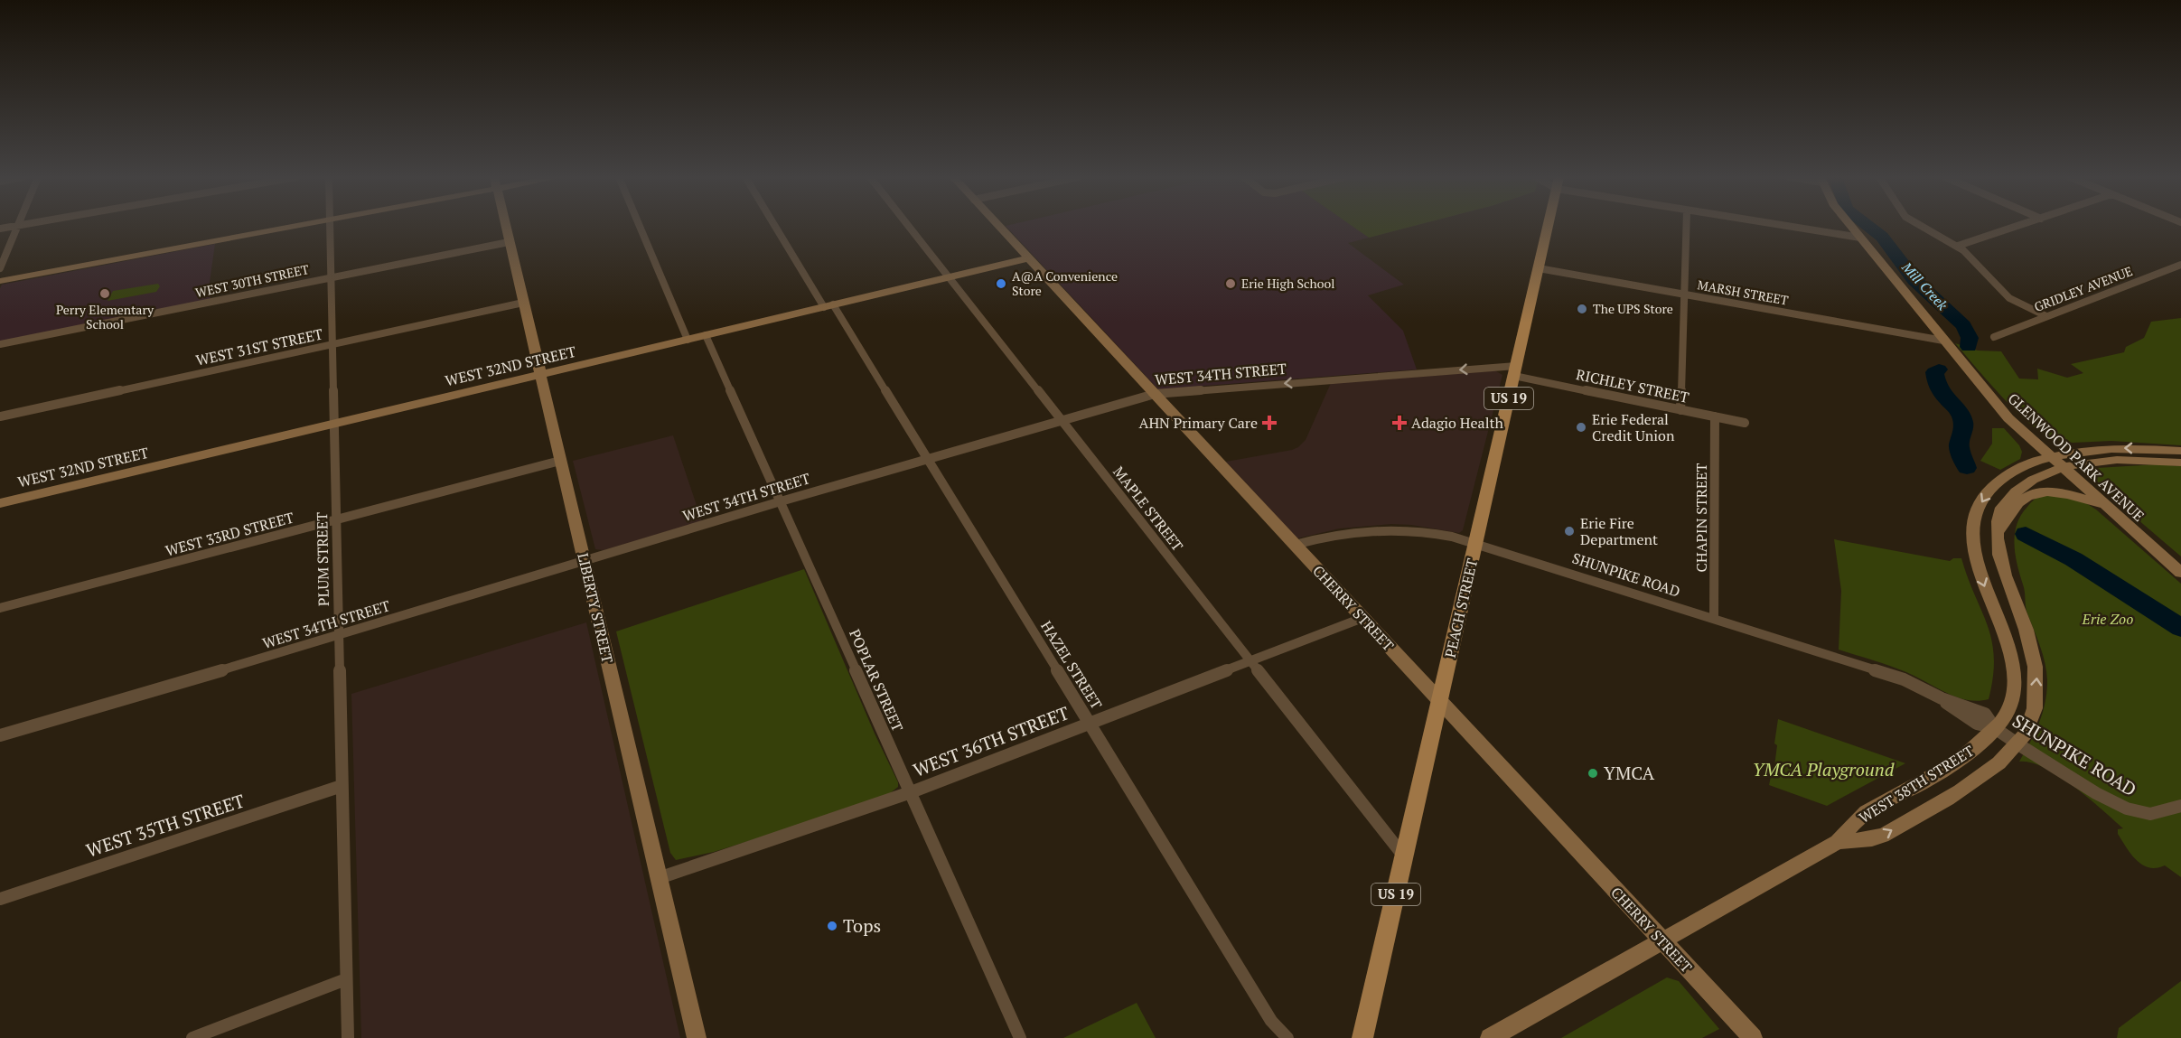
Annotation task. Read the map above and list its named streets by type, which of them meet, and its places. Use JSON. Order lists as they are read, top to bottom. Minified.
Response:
{"streets":{"main road":["US 19","PEACH STREET"],"street":["WEST 30TH STREET","GRIDLEY AVENUE","MARSH STREET","WEST 31ST STREET","WEST 32ND STREET","WEST 34TH STREET","RICHLEY STREET","GLENWOOD PARK AVENUE","MAPLE STREET","CHAPIN STREET","WEST 33RD STREET","PLUM STREET","SHUNPIKE ROAD","LIBERTY STREET","CHERRY STREET","HAZEL STREET","POPLAR STREET","WEST 36TH STREET","WEST 38TH STREET","WEST 35TH STREET"]},"crossings":[["WEST 30TH STREET","PLUM STREET"],["WEST 30TH STREET","LIBERTY STREET"],["MARSH STREET","GLENWOOD PARK AVENUE"],["MARSH STREET","PEACH STREET"],["WEST 31ST STREET","PLUM STREET"],["WEST 31ST STREET","LIBERTY STREET"],["WEST 32ND STREET","MAPLE STREET"],["WEST 32ND STREET","PLUM STREET"],["WEST 32ND STREET","LIBERTY STREET"],["WEST 32ND STREET","CHERRY STREET"],["WEST 32ND STREET","HAZEL STREET"],["WEST 32ND STREET","POPLAR STREET"],["WEST 34TH STREET","RICHLEY STREET"],["WEST 34TH STREET","MAPLE STREET"],["WEST 34TH STREET","PLUM STREET"],["WEST 34TH STREET","LIBERTY STREET"],["WEST 34TH STREET","CHERRY STREET"],["WEST 34TH STREET","PEACH STREET"],["WEST 34TH STREET","HAZEL STREET"],["WEST 34TH STREET","POPLAR STREET"],["RICHLEY STREET","CHAPIN STREET"],["RICHLEY STREET","PEACH STREET"],["GLENWOOD PARK AVENUE","WEST 38TH STREET"],["MAPLE STREET","PEACH STREET"],["MAPLE STREET","WEST 36TH STREET"],["CHAPIN STREET","SHUNPIKE ROAD"],["WEST 33RD STREET","PLUM STREET"],["WEST 33RD STREET","LIBERTY STREET"],["PLUM STREET","WEST 35TH STREET"],["SHUNPIKE ROAD","CHERRY STREET"],["SHUNPIKE ROAD","PEACH STREET"],["SHUNPIKE ROAD","WEST 38TH STREET"],["LIBERTY STREET","WEST 36TH STREET"],["CHERRY STREET","PEACH STREET"],["CHERRY STREET","WEST 36TH STREET"],["CHERRY STREET","WEST 38TH STREET"],["HAZEL STREET","WEST 36TH STREET"],["POPLAR STREET","WEST 36TH STREET"]],"water":["Mill Creek"],"parks":["Erie Zoo","YMCA Playground"],"places":{"other":["A@A Convenience Store","Erie High School","Perry Elementary School","The UPS Store","Erie Federal Credit Union","Erie Fire Department","YMCA","Tops"],"health":["AHN Primary Care","Adagio Health"]}}
